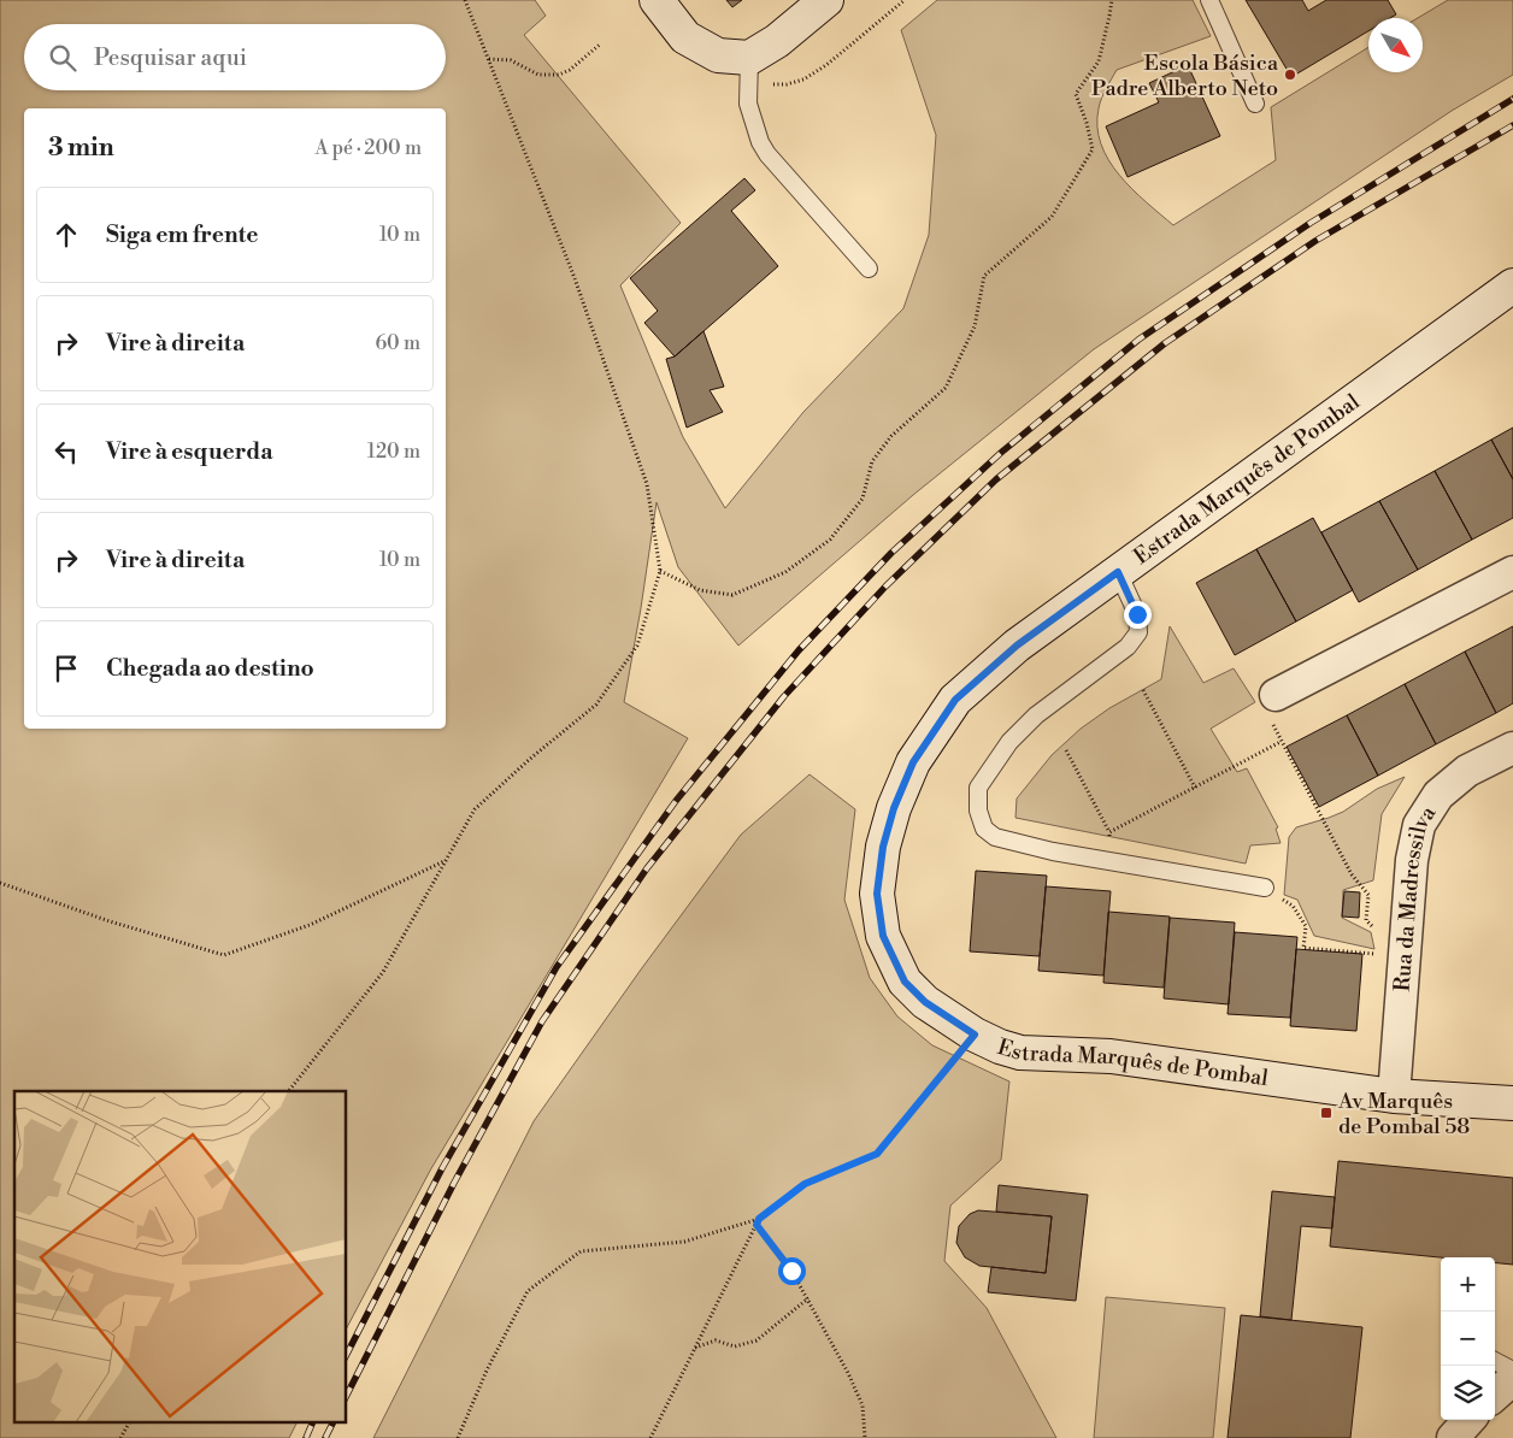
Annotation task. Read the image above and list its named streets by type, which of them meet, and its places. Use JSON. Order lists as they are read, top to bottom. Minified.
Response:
{"streets":{"street":["Estrada Marquês de Pombal","Rua da Madressilva"]},"crossings":[["Estrada Marquês de Pombal","Rua da Madressilva"]],"places":{"other":["Escola Básica Padre Alberto Neto"],"transit":["Av Marquês de Pombal 58"]},"north":"bottom right","page":{"search":"Pesquisar aqui","heading":["3 min","A pé · 200 m"],"list":[["Siga em frente","10 m"],["Vire à direita","60 m"],["Vire à esquerda","120 m"],["Vire à direita","10 m"],"Chegada ao destino"],"map_buttons":["+","−"]}}
